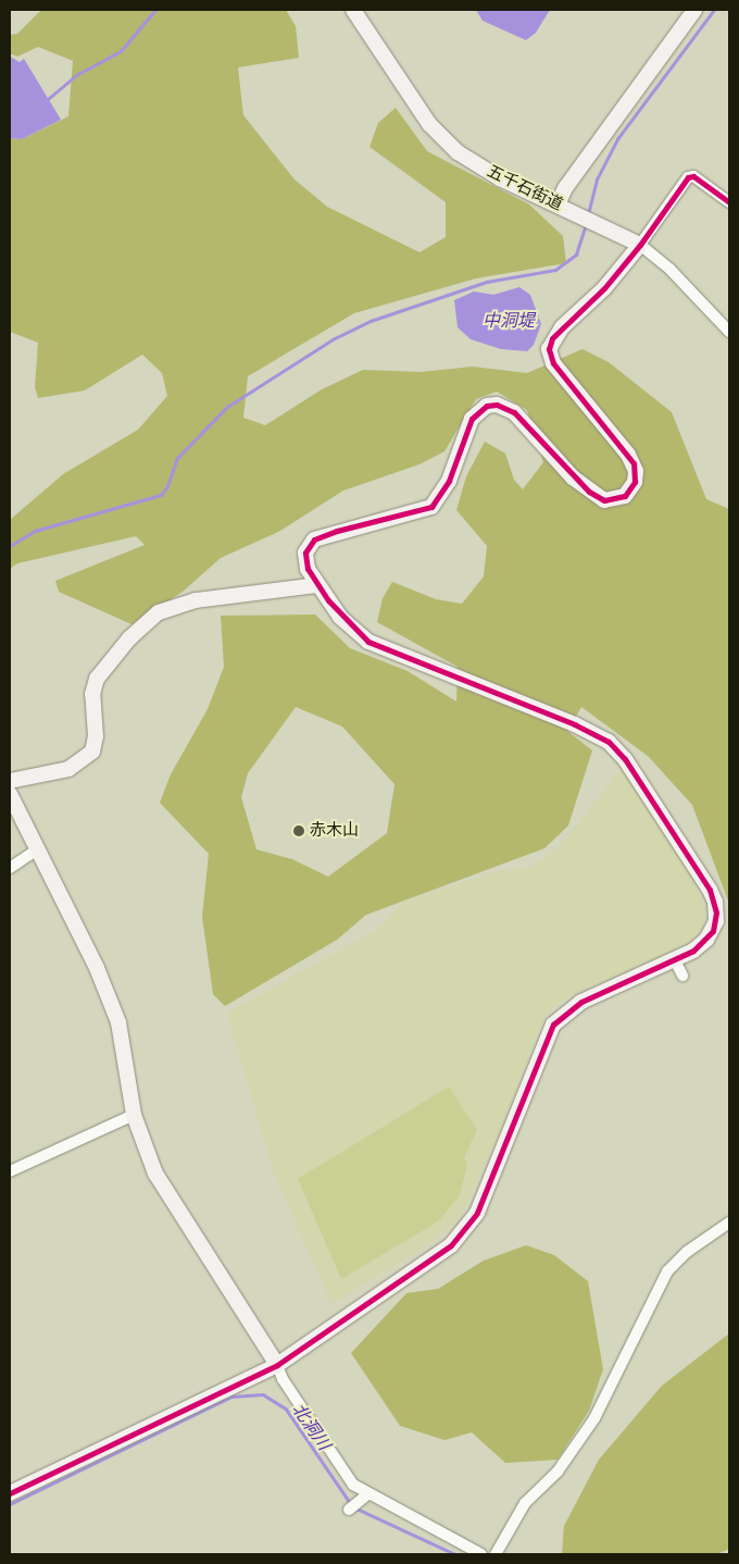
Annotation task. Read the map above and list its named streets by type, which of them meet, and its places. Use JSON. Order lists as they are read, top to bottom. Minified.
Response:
{"streets":{"street":["五千石街道"]},"water":["中洞堤","北洞川"],"places":["赤木山"]}
